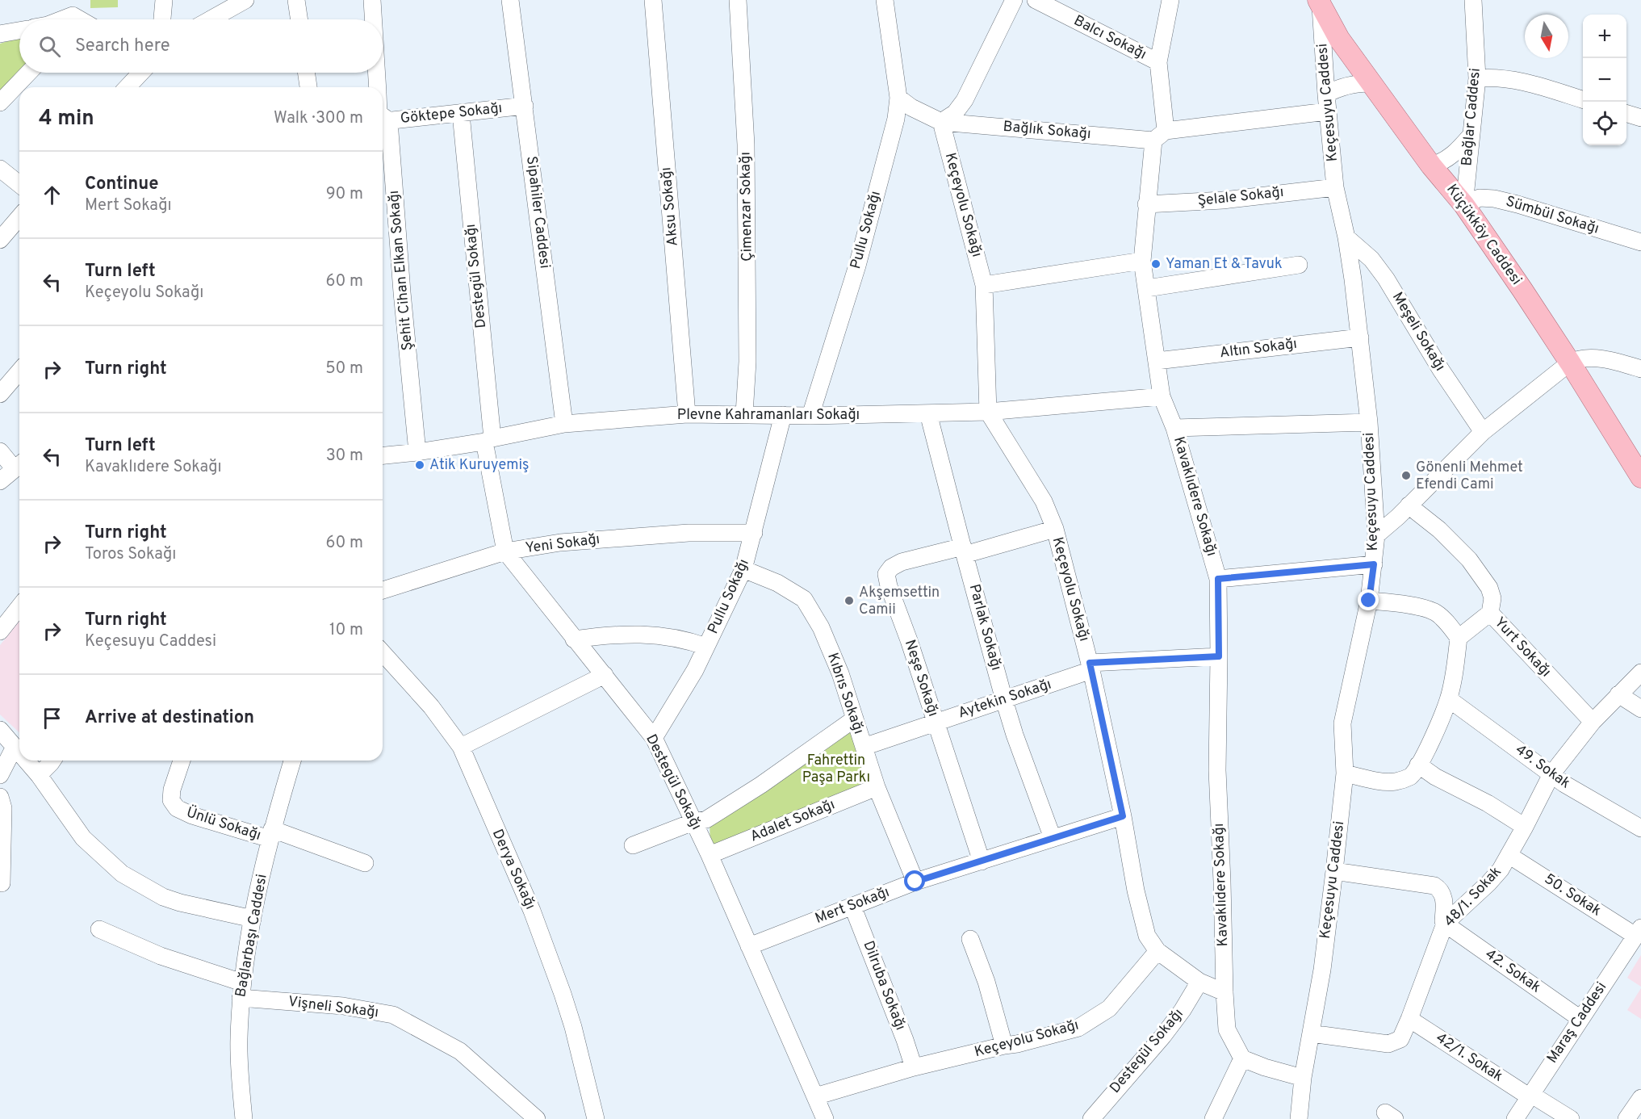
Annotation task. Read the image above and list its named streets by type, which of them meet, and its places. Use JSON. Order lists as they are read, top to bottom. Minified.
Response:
{"streets":{"main road":["Küçükköy Caddesi"],"street":["Balcı Sokağı","Keçesuyu Caddesi","Göktepe Sokağı","Bağlar Caddesi","Bağlık Sokağı","Şelale Sokağı","Keçeyolu Sokağı","Aksu Sokağı","Çimenzar Sokağı","Sipahiler Caddesi","Sümbül Sokağı","Pullu Sokağı","Şehit Cihan Elkan Sokağı","Destegül Sokağı","Meşeli Sokağı","Altın Sokağı","Plevne Kahramanları Sokağı","Kavaklıdere Sokağı","Yeni Sokağı","Parlak Sokağı","Yurt Sokağı","Neşe Sokağı","Kıbrıs Sokağı","Aytekin Sokağı","49. Sokak","Adalet Sokağı","Ünlü Sokağı","Derya Sokağı","50. Sokak","48/1. Sokak","Mert Sokağı","Bağlarbaşı Caddesi","42. Sokak","Dilruba Sokağı","Vişneli Sokağı","Maraş Caddesi","42/1. Sokak"]},"crossings":[["Balcı Sokağı","Kavaklıdere Sokağı"],["Keçesuyu Caddesi","Bağlık Sokağı"],["Keçesuyu Caddesi","Şelale Sokağı"],["Keçesuyu Caddesi","Küçükköy Caddesi"],["Keçesuyu Caddesi","Meşeli Sokağı"],["Keçesuyu Caddesi","Altın Sokağı"],["Keçesuyu Caddesi","48/1. Sokak"],["Göktepe Sokağı","Sipahiler Caddesi"],["Göktepe Sokağı","Şehit Cihan Elkan Sokağı"],["Göktepe Sokağı","Destegül Sokağı"],["Bağlar Caddesi","Sümbül Sokağı"],["Bağlar Caddesi","Küçükköy Caddesi"],["Bağlık Sokağı","Keçeyolu Sokağı"],["Bağlık Sokağı","Küçükköy Caddesi"],["Bağlık Sokağı","Kavaklıdere Sokağı"],["Şelale Sokağı","Kavaklıdere Sokağı"],["Keçeyolu Sokağı","Destegül Sokağı"],["Keçeyolu Sokağı","Plevne Kahramanları Sokağı"],["Keçeyolu Sokağı","Aytekin Sokağı"],["Keçeyolu Sokağı","Mert Sokağı"],["Keçeyolu Sokağı","Dilruba Sokağı"],["Aksu Sokağı","Plevne Kahramanları Sokağı"],["Çimenzar Sokağı","Plevne Kahramanları Sokağı"],["Sipahiler Caddesi","Plevne Kahramanları Sokağı"],["Sümbül Sokağı","Küçükköy Caddesi"],["Pullu Sokağı","Destegül Sokağı"],["Pullu Sokağı","Plevne Kahramanları Sokağı"],["Pullu Sokağı","Yeni Sokağı"],["Pullu Sokağı","Kıbrıs Sokağı"],["Şehit Cihan Elkan Sokağı","Plevne Kahramanları Sokağı"],["Destegül Sokağı","Plevne Kahramanları Sokağı"],["Destegül Sokağı","Yeni Sokağı"],["Destegül Sokağı","Adalet Sokağı"],["Destegül Sokağı","Mert Sokağı"],["Altın Sokağı","Kavaklıdere Sokağı"],["Plevne Kahramanları Sokağı","Kavaklıdere Sokağı"],["Plevne Kahramanları Sokağı","Parlak Sokağı"],["Kavaklıdere Sokağı","Aytekin Sokağı"],["Parlak Sokağı","Neşe Sokağı"],["Parlak Sokağı","Aytekin Sokağı"],["Parlak Sokağı","Mert Sokağı"],["Yurt Sokağı","48/1. Sokak"],["Neşe Sokağı","Aytekin Sokağı"],["Neşe Sokağı","Mert Sokağı"],["Kıbrıs Sokağı","Aytekin Sokağı"],["Kıbrıs Sokağı","Adalet Sokağı"],["Kıbrıs Sokağı","Mert Sokağı"],["49. Sokak","48/1. Sokak"],["Ünlü Sokağı","Bağlarbaşı Caddesi"],["50. Sokak","48/1. Sokak"],["50. Sokak","Maraş Caddesi"],["48/1. Sokak","42. Sokak"],["48/1. Sokak","42/1. Sokak"],["Mert Sokağı","Dilruba Sokağı"],["Bağlarbaşı Caddesi","Vişneli Sokağı"],["42. Sokak","Maraş Caddesi"],["Maraş Caddesi","42/1. Sokak"]],"parks":["Fahrettin Paşa Parkı"],"places":["Yaman Et & Tavuk","Atik Kuruyemiş","Gönenli Mehmet Efendi Cami","Akşemsettin Camii"],"north":"bottom","page":{"map_buttons":["+","−"],"search":"Search here","heading":["4 min","Walk · 300 m"],"list":[["Continue","Mert Sokağı","90 m"],["Turn left","Keçeyolu Sokağı","60 m"],["Turn right","50 m"],["Turn left","Kavaklıdere Sokağı","30 m"],["Turn right","Toros Sokağı","60 m"],["Turn right","Keçesuyu Caddesi","10 m"],"Arrive at destination"]}}
